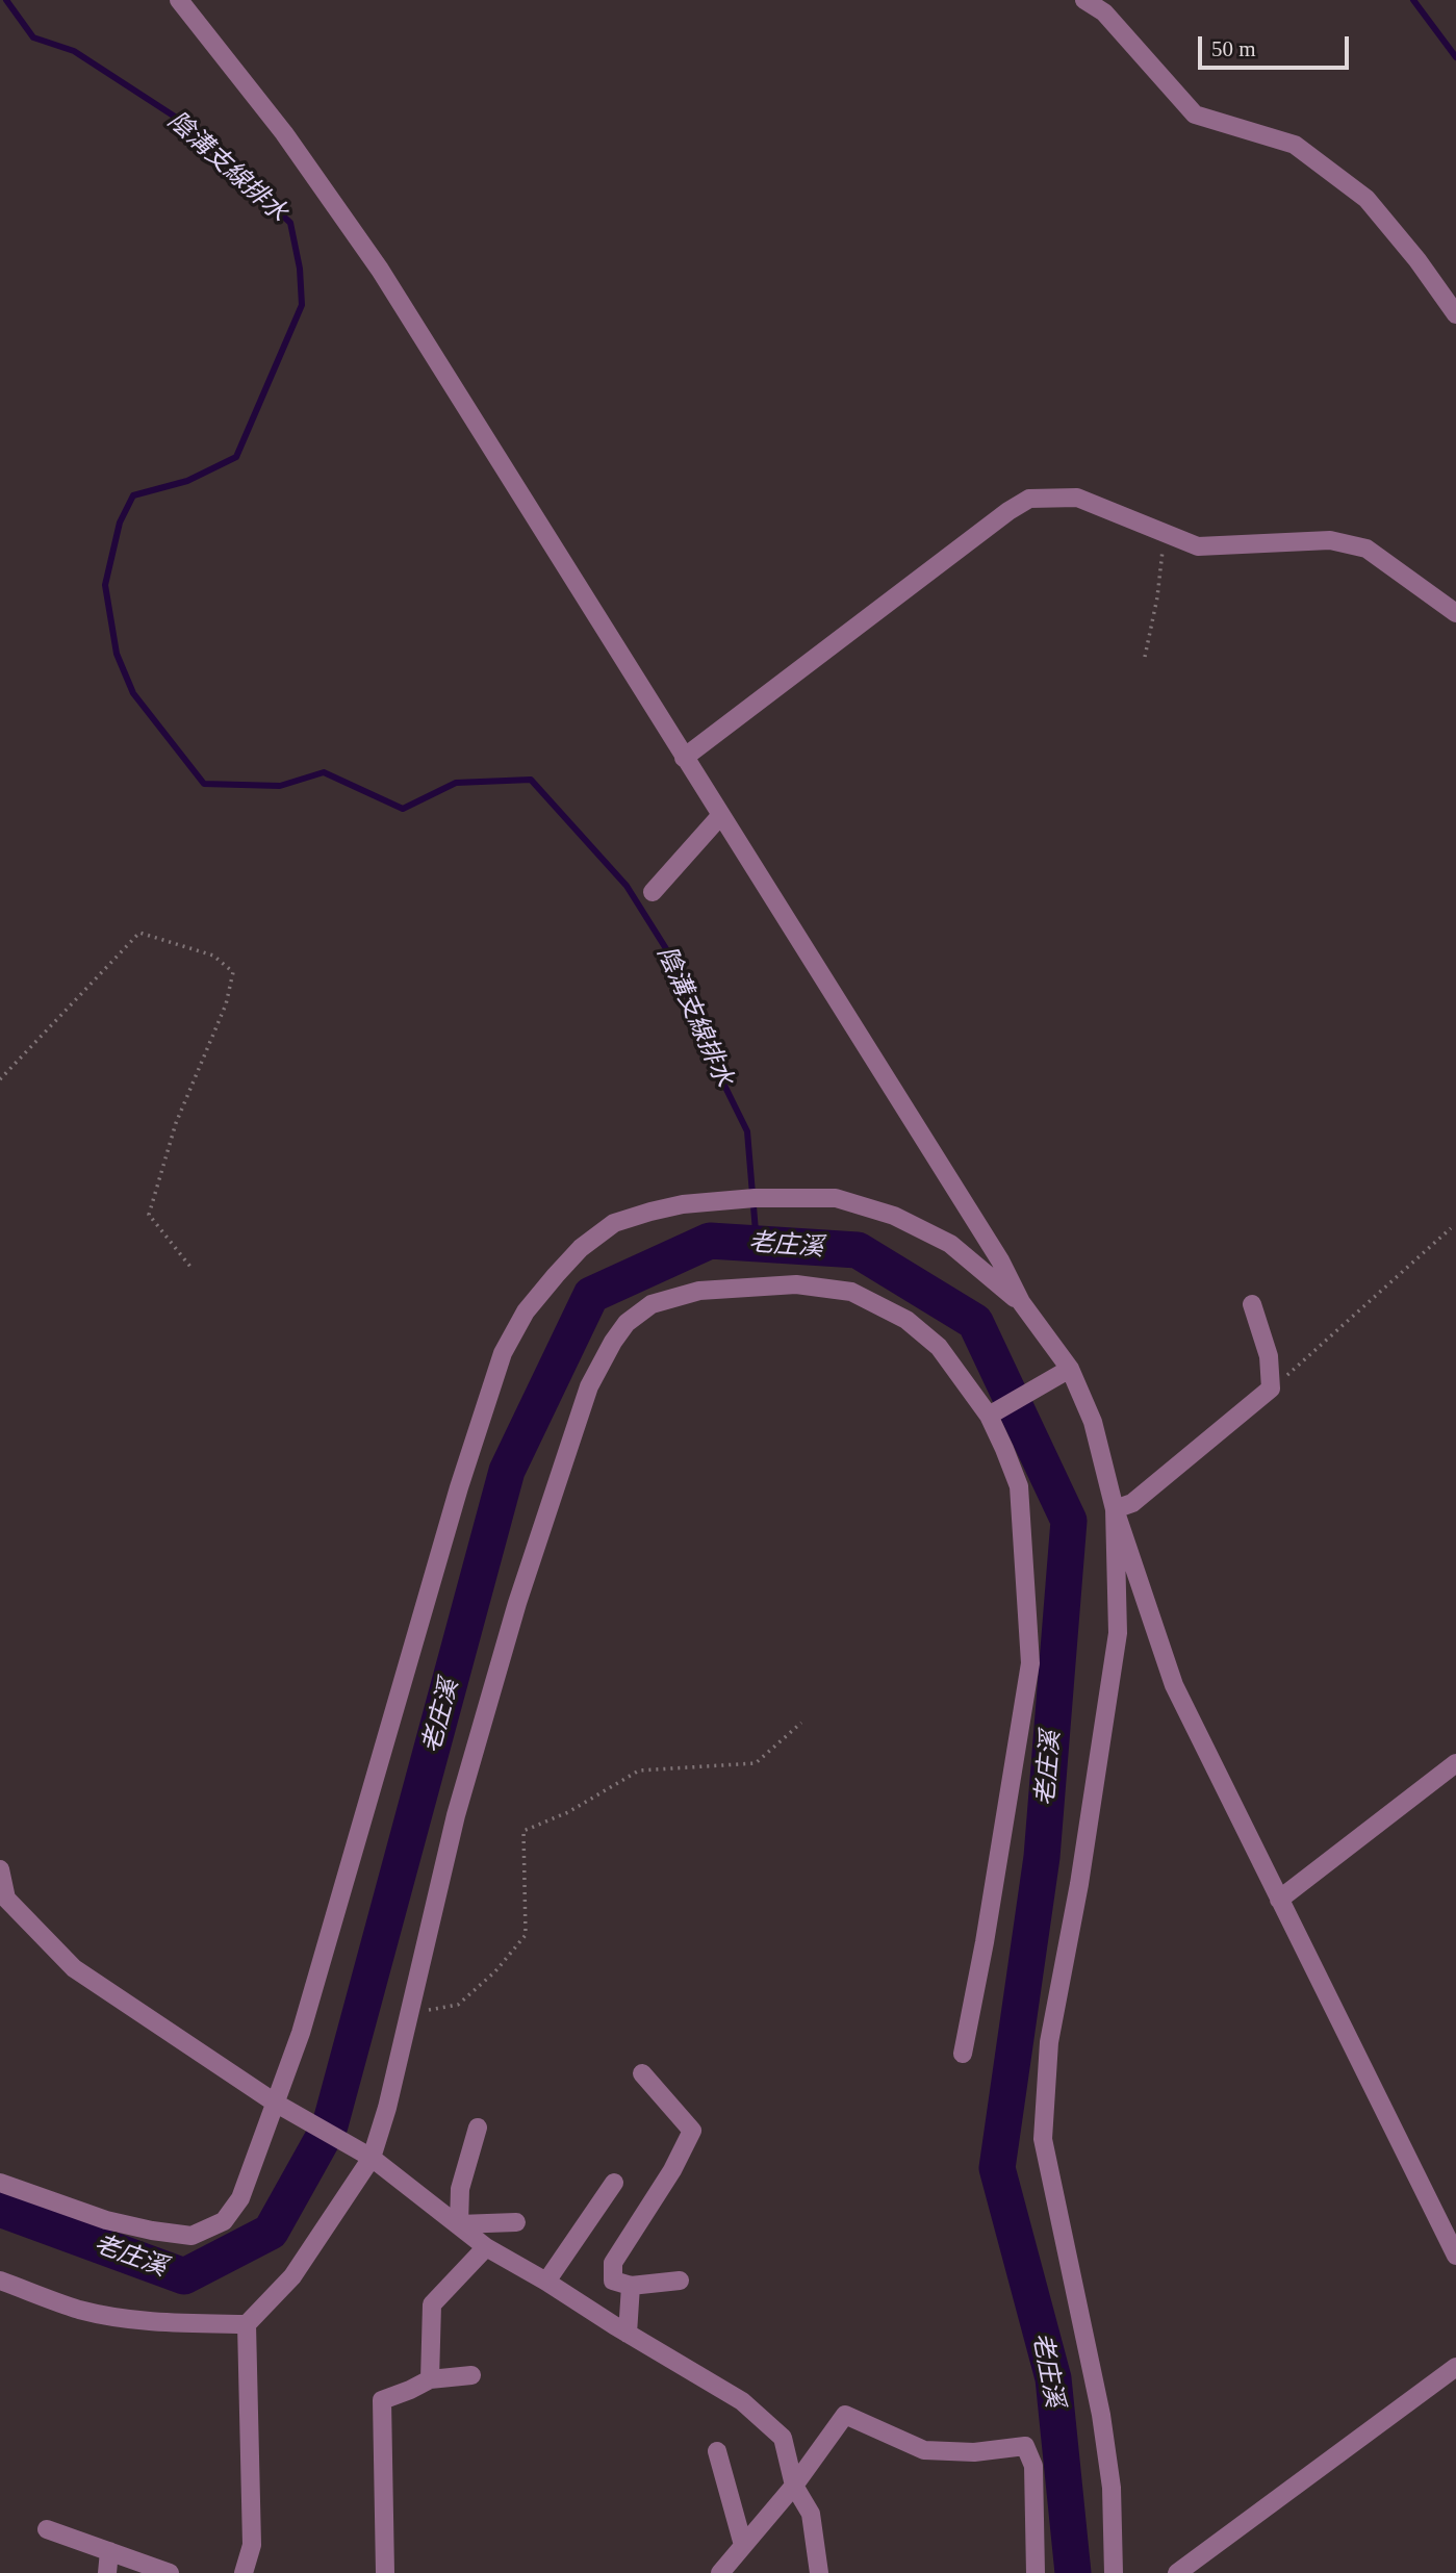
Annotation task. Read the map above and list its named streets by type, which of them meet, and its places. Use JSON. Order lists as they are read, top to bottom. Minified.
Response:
{"water":["陰溝支線排水","老庄溪"],"scale_bar":"50 m"}
